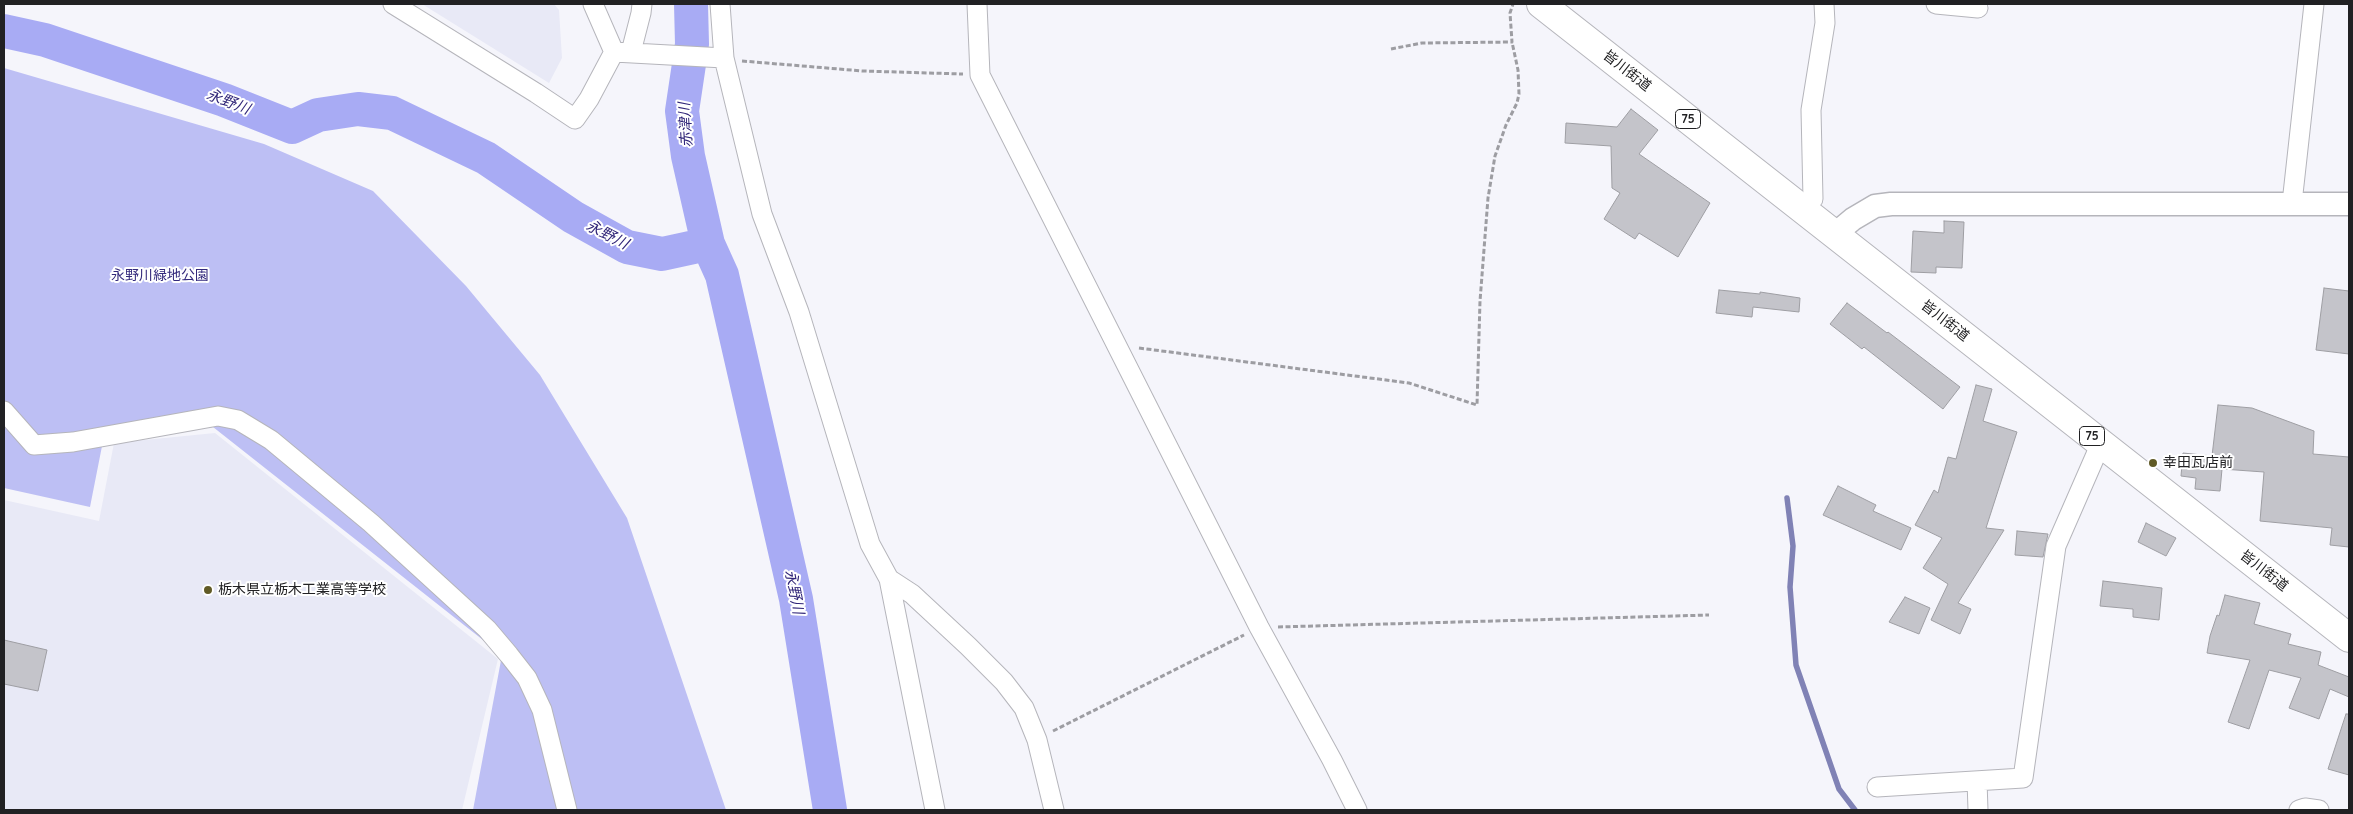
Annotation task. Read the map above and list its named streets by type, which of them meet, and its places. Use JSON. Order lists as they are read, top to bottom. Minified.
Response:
{"streets":{"main road":["皆川街道","75"]},"water":["永野川","赤津川"],"parks":["永野川緑地公園"],"places":["幸田瓦店前","栃木県立栃木工業高等学校"]}
